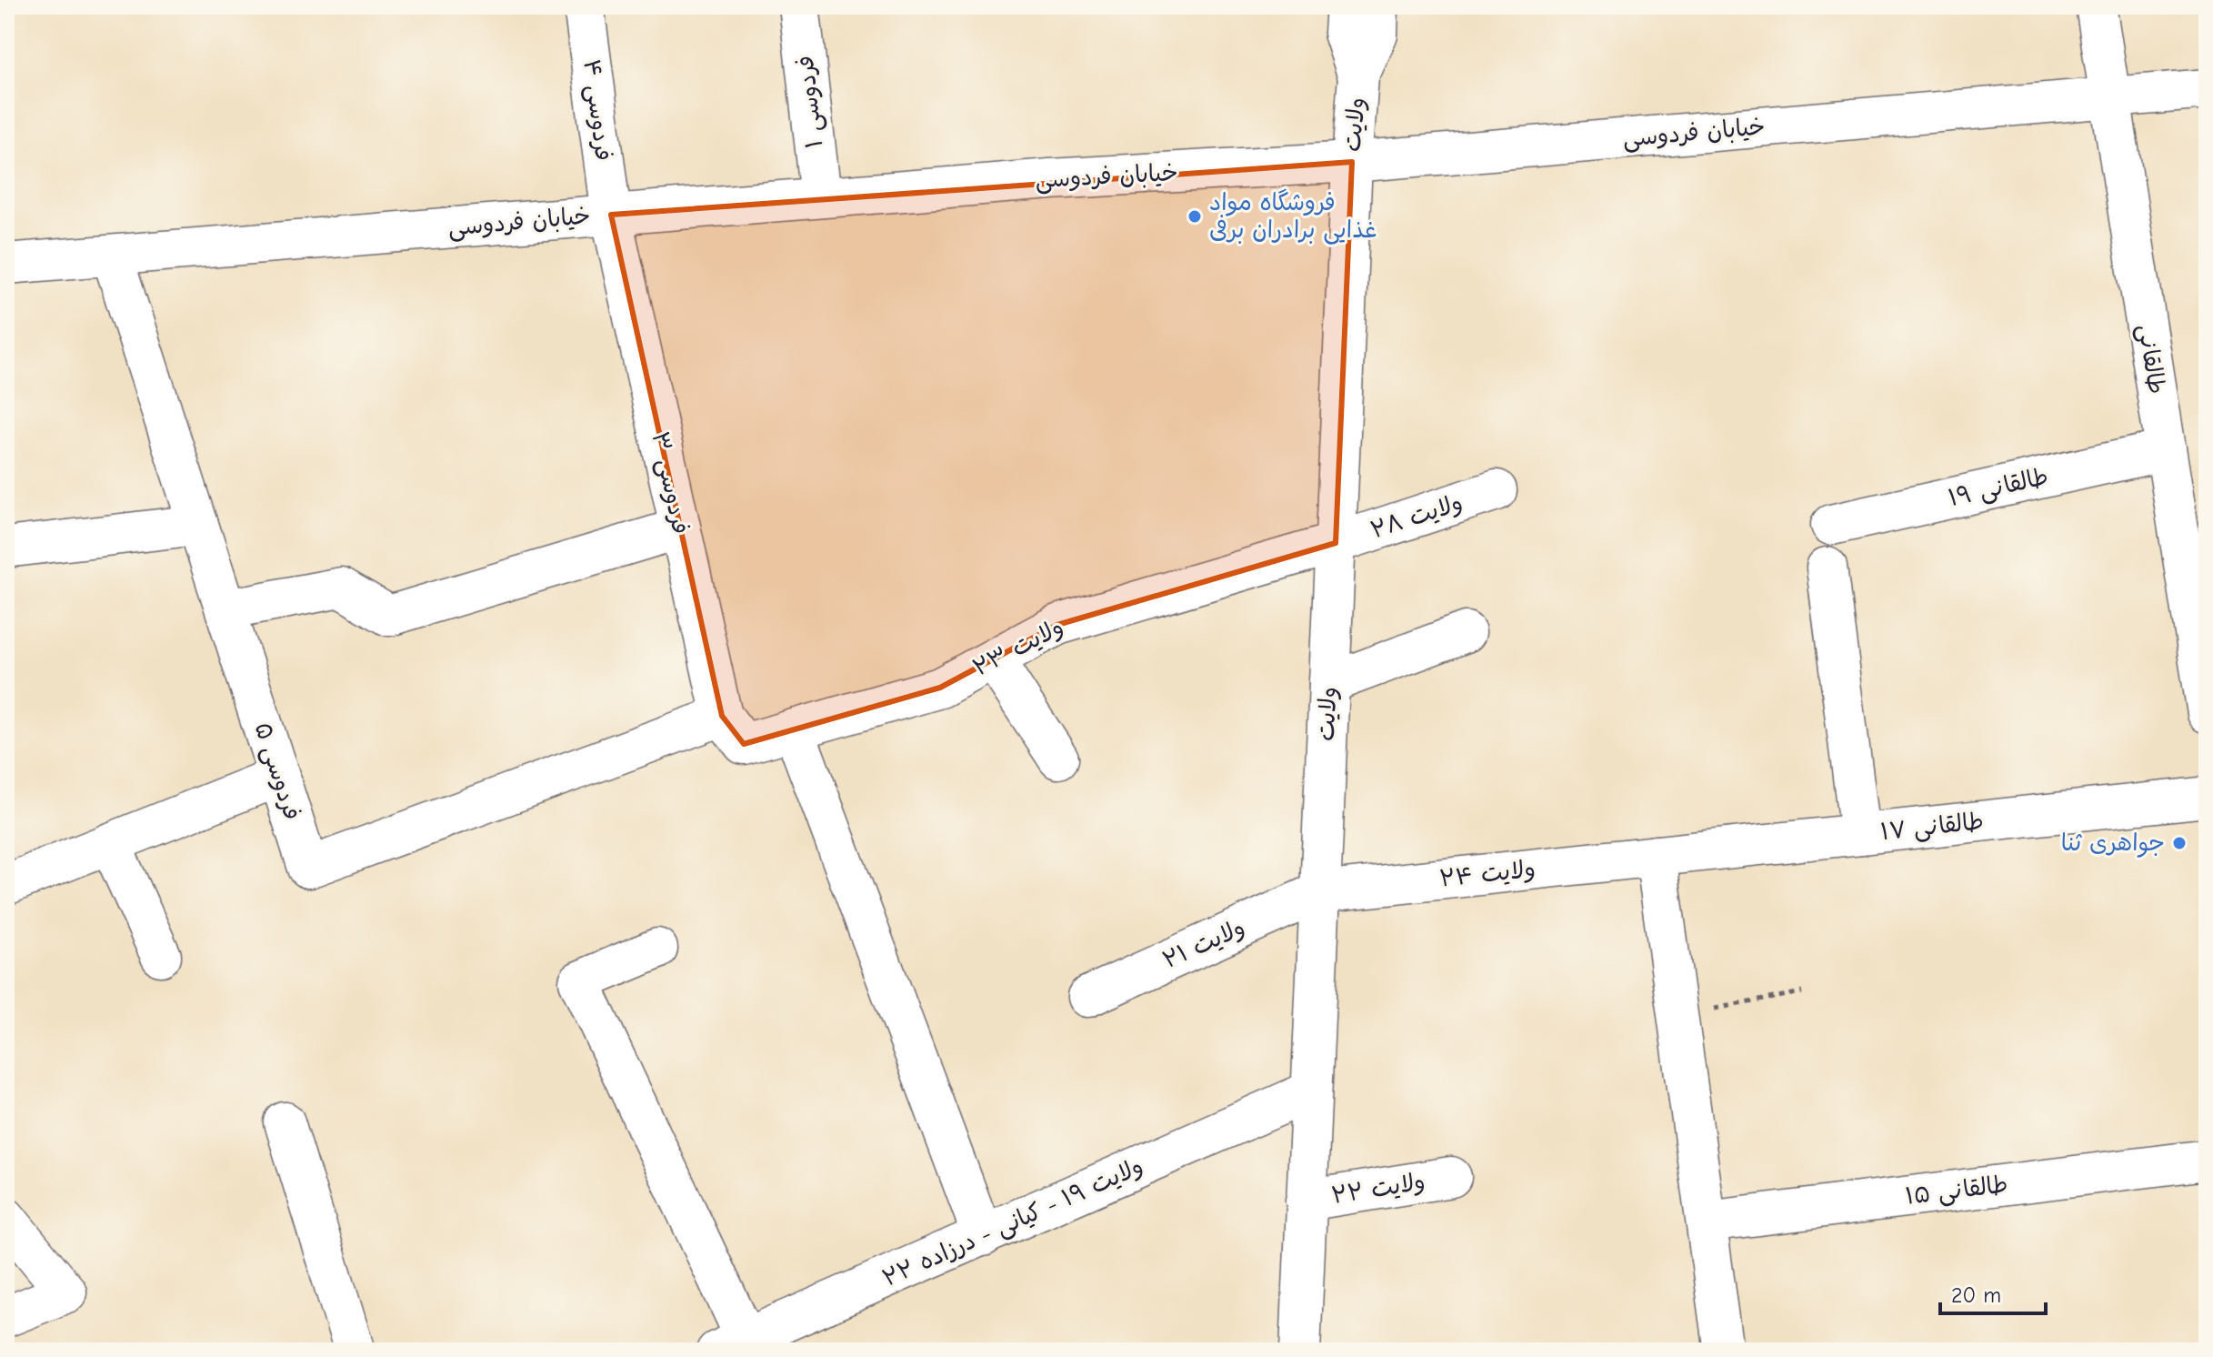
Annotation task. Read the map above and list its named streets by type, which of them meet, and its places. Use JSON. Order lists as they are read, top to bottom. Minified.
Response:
{"streets":{"street":["فردوسی ۱","فردوسی ۴","ولایت","خیابان فردوسی","طالقانی","فردوسی ۳","طالقانی ۱۹","ولایت ۲۸","ولایت ۲۳","فردوسی ۵","طالقانی ۱۷","ولایت ۲۴","ولایت ۲۱","ولایت ۲۲","طالقانی ۱۵","ولایت ۱۹ - کیانی - درزاده ۲۲"]},"crossings":[["فردوسی ۱","خیابان فردوسی"],["فردوسی ۴","خیابان فردوسی"],["فردوسی ۴","فردوسی ۳"],["ولایت","خیابان فردوسی"],["ولایت","ولایت ۲۸"],["ولایت","ولایت ۲۳"],["ولایت","ولایت ۲۴"],["ولایت","ولایت ۲۱"],["ولایت","ولایت ۲۲"],["ولایت","ولایت ۱۹ - کیانی - درزاده ۲۲"],["خیابان فردوسی","طالقانی"],["خیابان فردوسی","فردوسی ۳"],["خیابان فردوسی","فردوسی ۵"],["طالقانی","طالقانی ۱۹"],["فردوسی ۳","ولایت ۲۳"],["فردوسی ۳","فردوسی ۵"],["ولایت ۲۸","ولایت ۲۳"],["ولایت ۲۳","فردوسی ۵"],["طالقانی ۱۷","ولایت ۲۴"],["ولایت ۲۴","ولایت ۲۱"]],"places":["فروشگاه مواد غذایی برادران برفی","جواهری ثنا"],"scale_bar":"20 m"}
